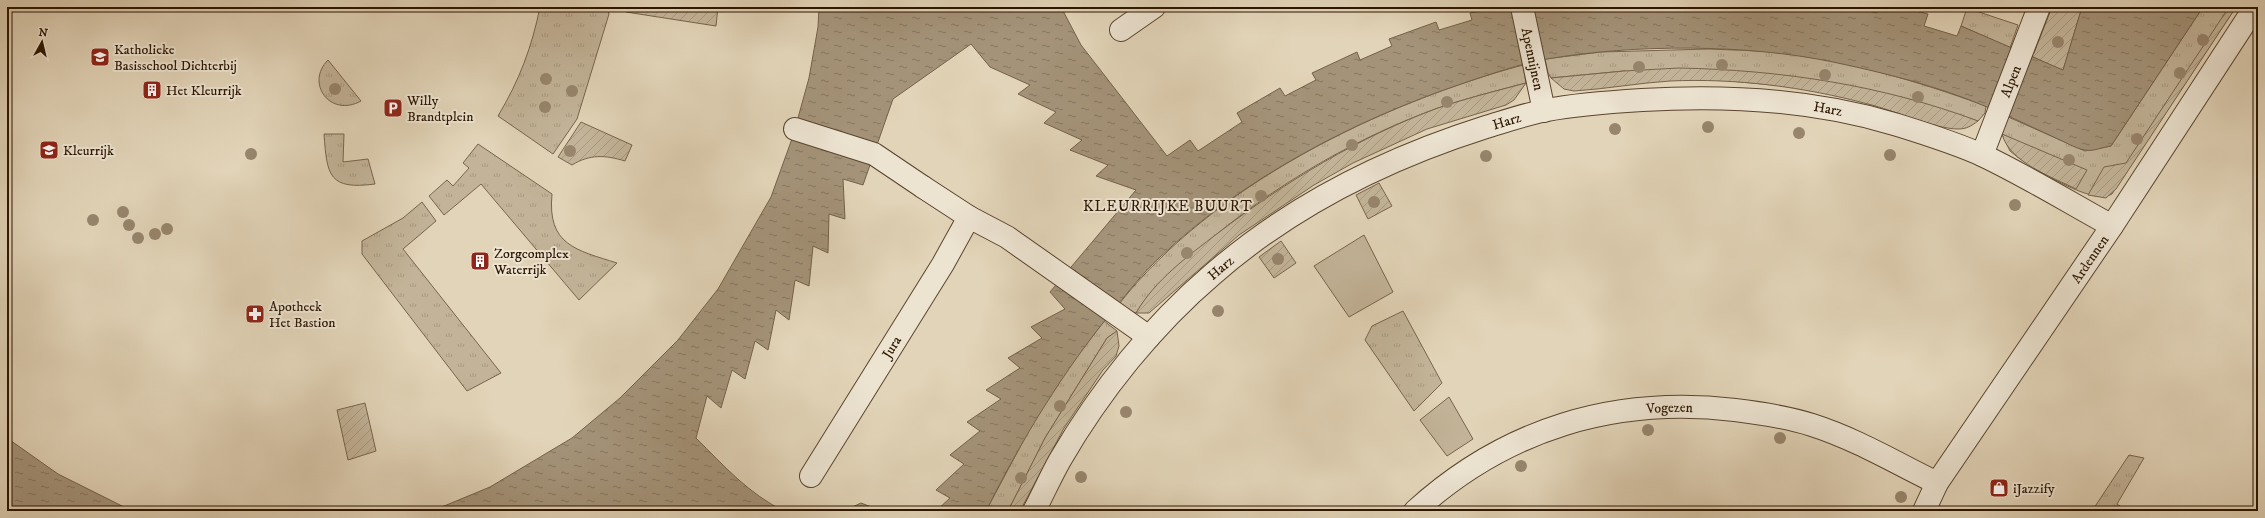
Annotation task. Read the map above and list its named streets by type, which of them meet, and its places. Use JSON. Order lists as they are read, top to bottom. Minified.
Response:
{"streets":{"street":["Apennijnen","Alpen","Harz","Ardennen","Jura","Vogezen"]},"crossings":[["Apennijnen","Harz"],["Alpen","Harz"],["Harz","Ardennen"],["Ardennen","Vogezen"]],"districts":["KLEURRIJKE BUURT"],"places":{"school or university":["Katholieke Basisschool Dichterbij","Kleurrijk"],"building":["Het Kleurrijk","Zorgcomplex Waterrijk"],"parking":["Willy Brandtplein"],"pharmacy":["Apotheek Het Bastion"],"shop":["iJazzify"]},"north":"top"}
